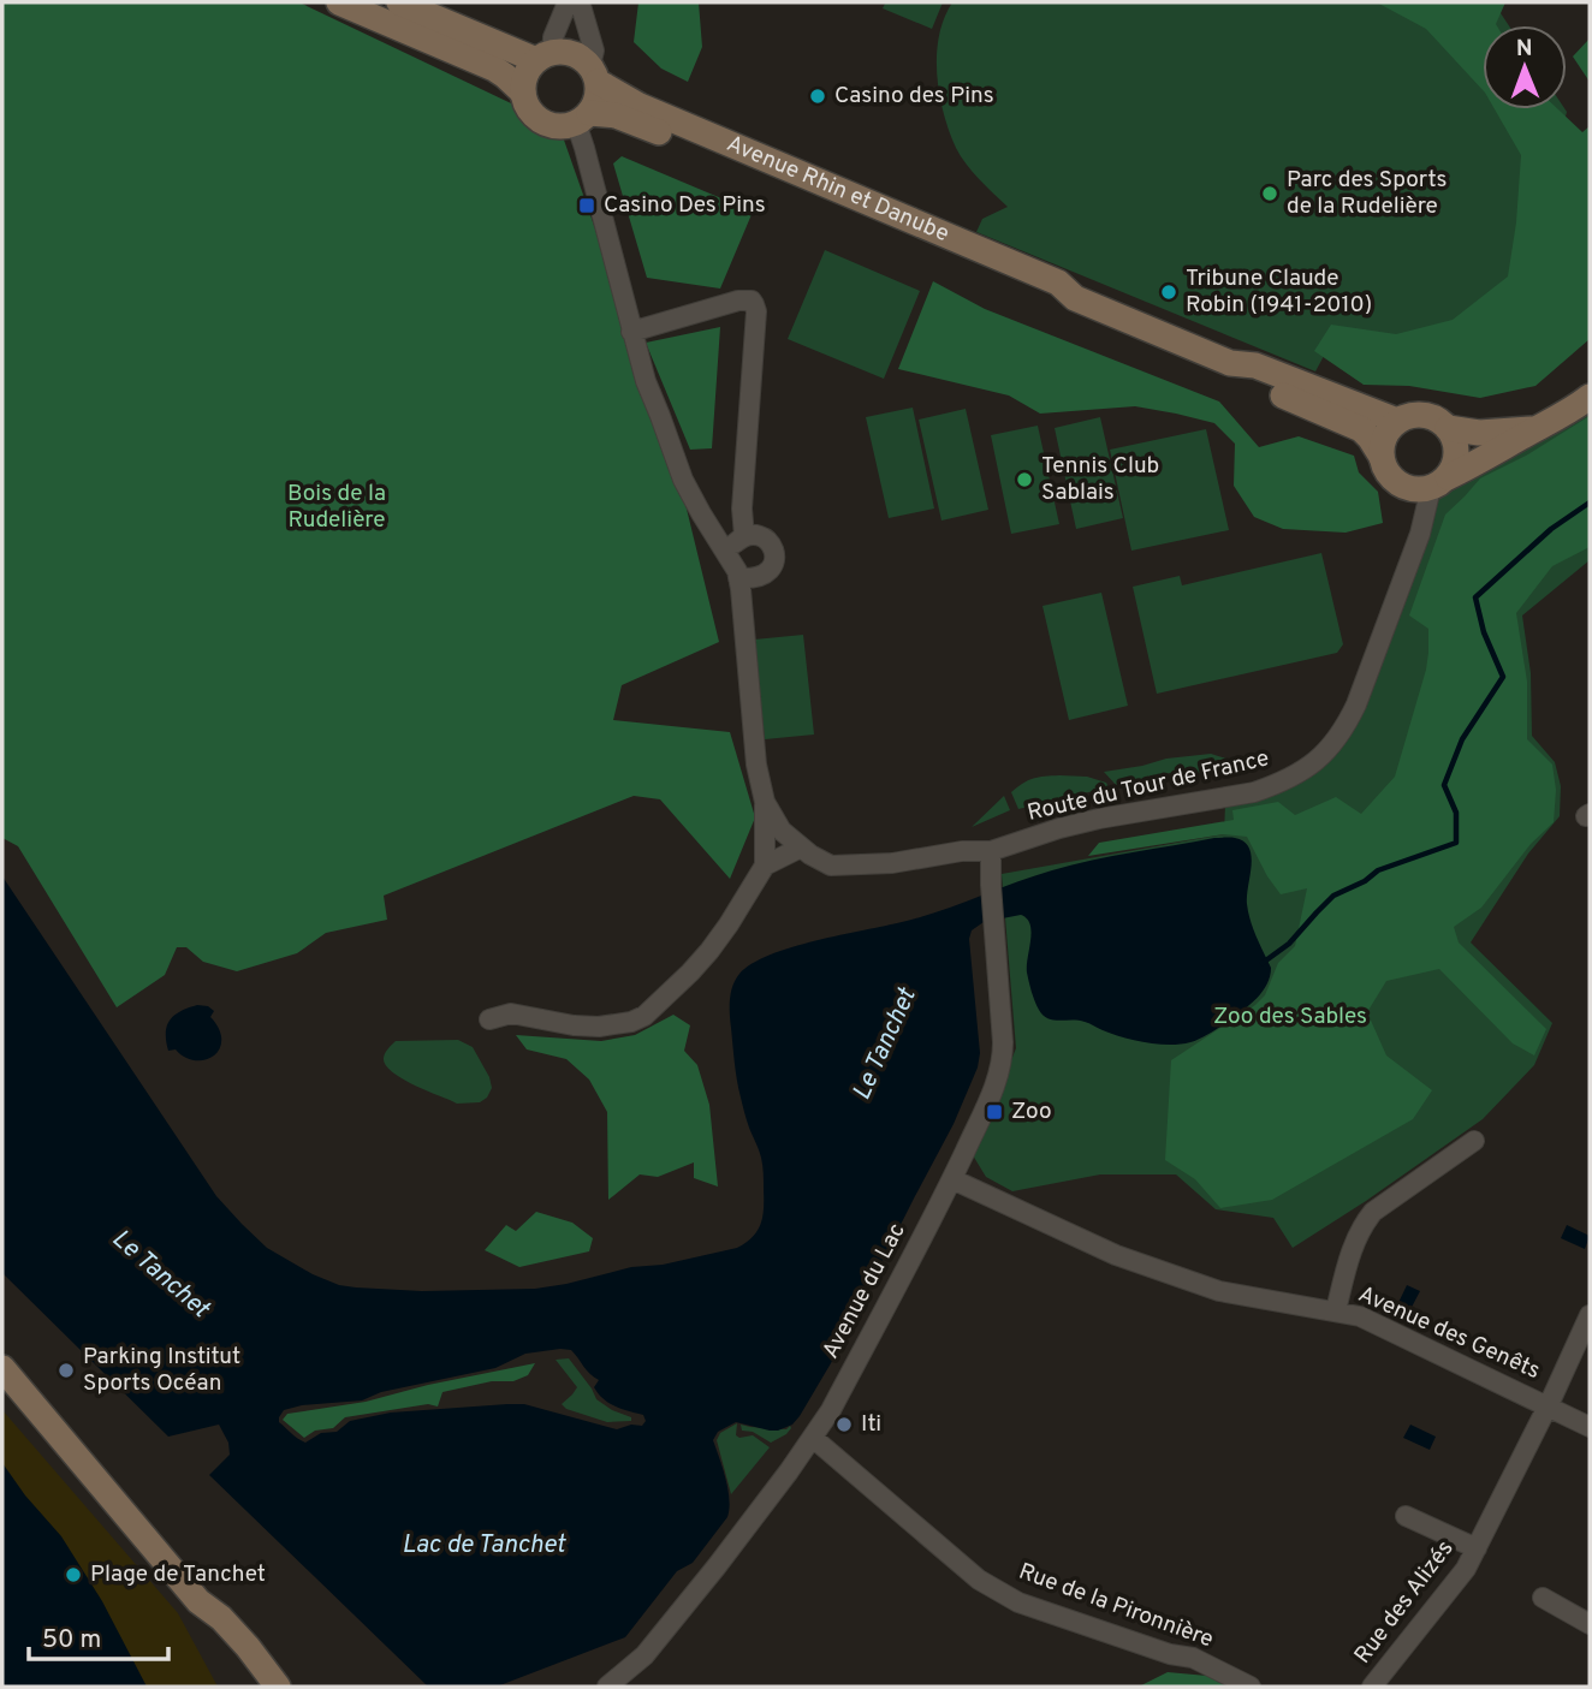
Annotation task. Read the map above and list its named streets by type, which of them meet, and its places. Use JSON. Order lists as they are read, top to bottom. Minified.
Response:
{"streets":{"street":["Avenue Rhin et Danube","Route du Tour de France","Avenue du Lac","Avenue des Genêts","Rue des Alizés","Rue de la Pironnière"]},"crossings":[["Avenue Rhin et Danube","Route du Tour de France"],["Route du Tour de France","Avenue du Lac"],["Avenue du Lac","Avenue des Genêts"],["Avenue du Lac","Rue de la Pironnière"],["Avenue des Genêts","Rue des Alizés"]],"water":["Le Tanchet","Lac de Tanchet"],"parks":["Bois de la Rudelière","Zoo des Sables"],"places":{"other":["Casino des Pins","Parc des Sports de la Rudelière","Tribune Claude Robin (1941-2010)","Tennis Club Sablais","Parking Institut Sports Océan","Iti","Plage de Tanchet"],"transit":["Casino Des Pins","Zoo"]},"scale_bar":"50 m","north":"top"}
